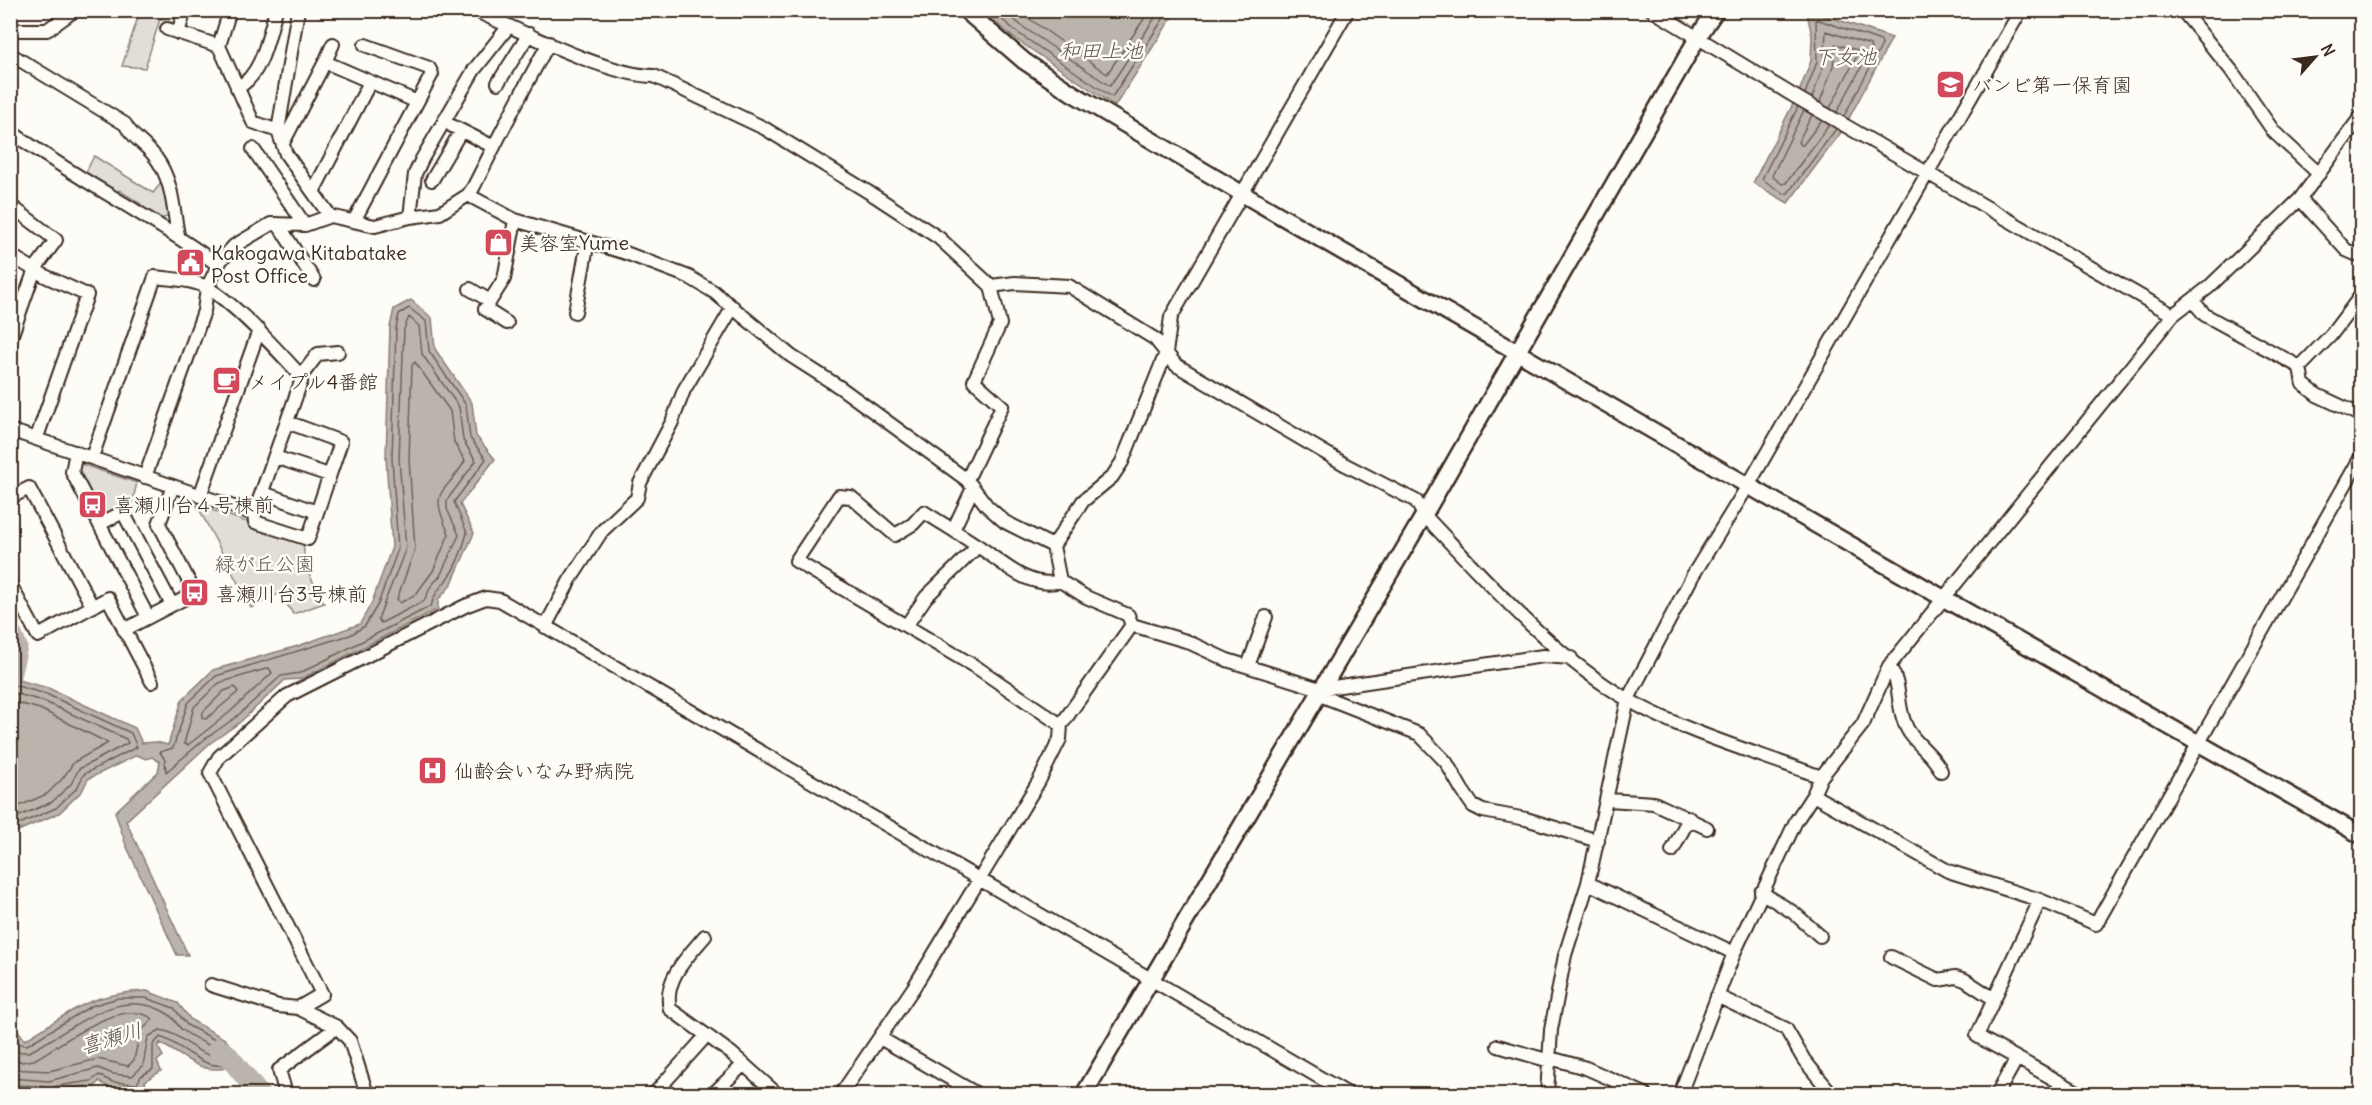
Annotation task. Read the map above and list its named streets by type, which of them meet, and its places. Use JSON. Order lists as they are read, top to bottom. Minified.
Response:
{"water":["和田上池","下女池","喜瀬川"],"parks":["緑が丘公園"],"places":{"school or university":["バンビ第一保育園"],"shop":["美容室Yume"],"public building":["Kakogawa Kitabatake Post Office"],"cafe":["メイプル4番館"],"bus stop":["喜瀬川台４号棟前","喜瀬川台3号棟前"],"hospital":["仙齢会いなみ野病院"]},"north":"top right"}
